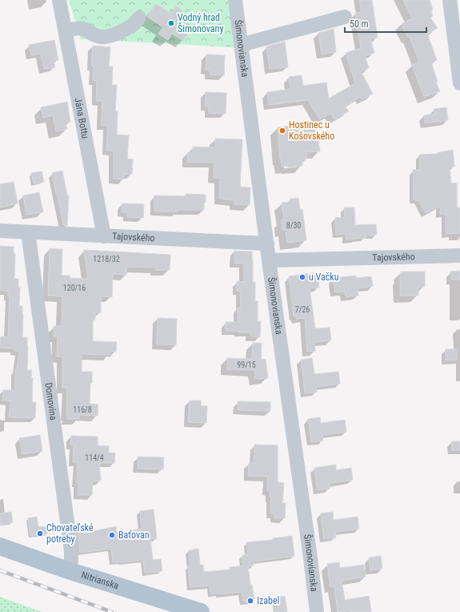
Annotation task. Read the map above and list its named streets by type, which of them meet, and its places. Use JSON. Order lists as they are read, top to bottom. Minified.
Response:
{"streets":{"main road":["Nitrianska"],"street":["Šimonovianska","Jána Bottu","Tajovského","Domovina"]},"crossings":[["Šimonovianska","Tajovského"],["Jána Bottu","Tajovského"],["Tajovského","Domovina"],["Domovina","Nitrianska"]],"places":["Vodný hrad Šimonovany","Hostinec u Košovského","u Vačku","Chovateľské potreby","Baťovan","Izabel"],"house_numbers":["8/30","1218/32","120/16","7/26","99/15","116/8","114/4"],"scale_bar":"50 m"}
